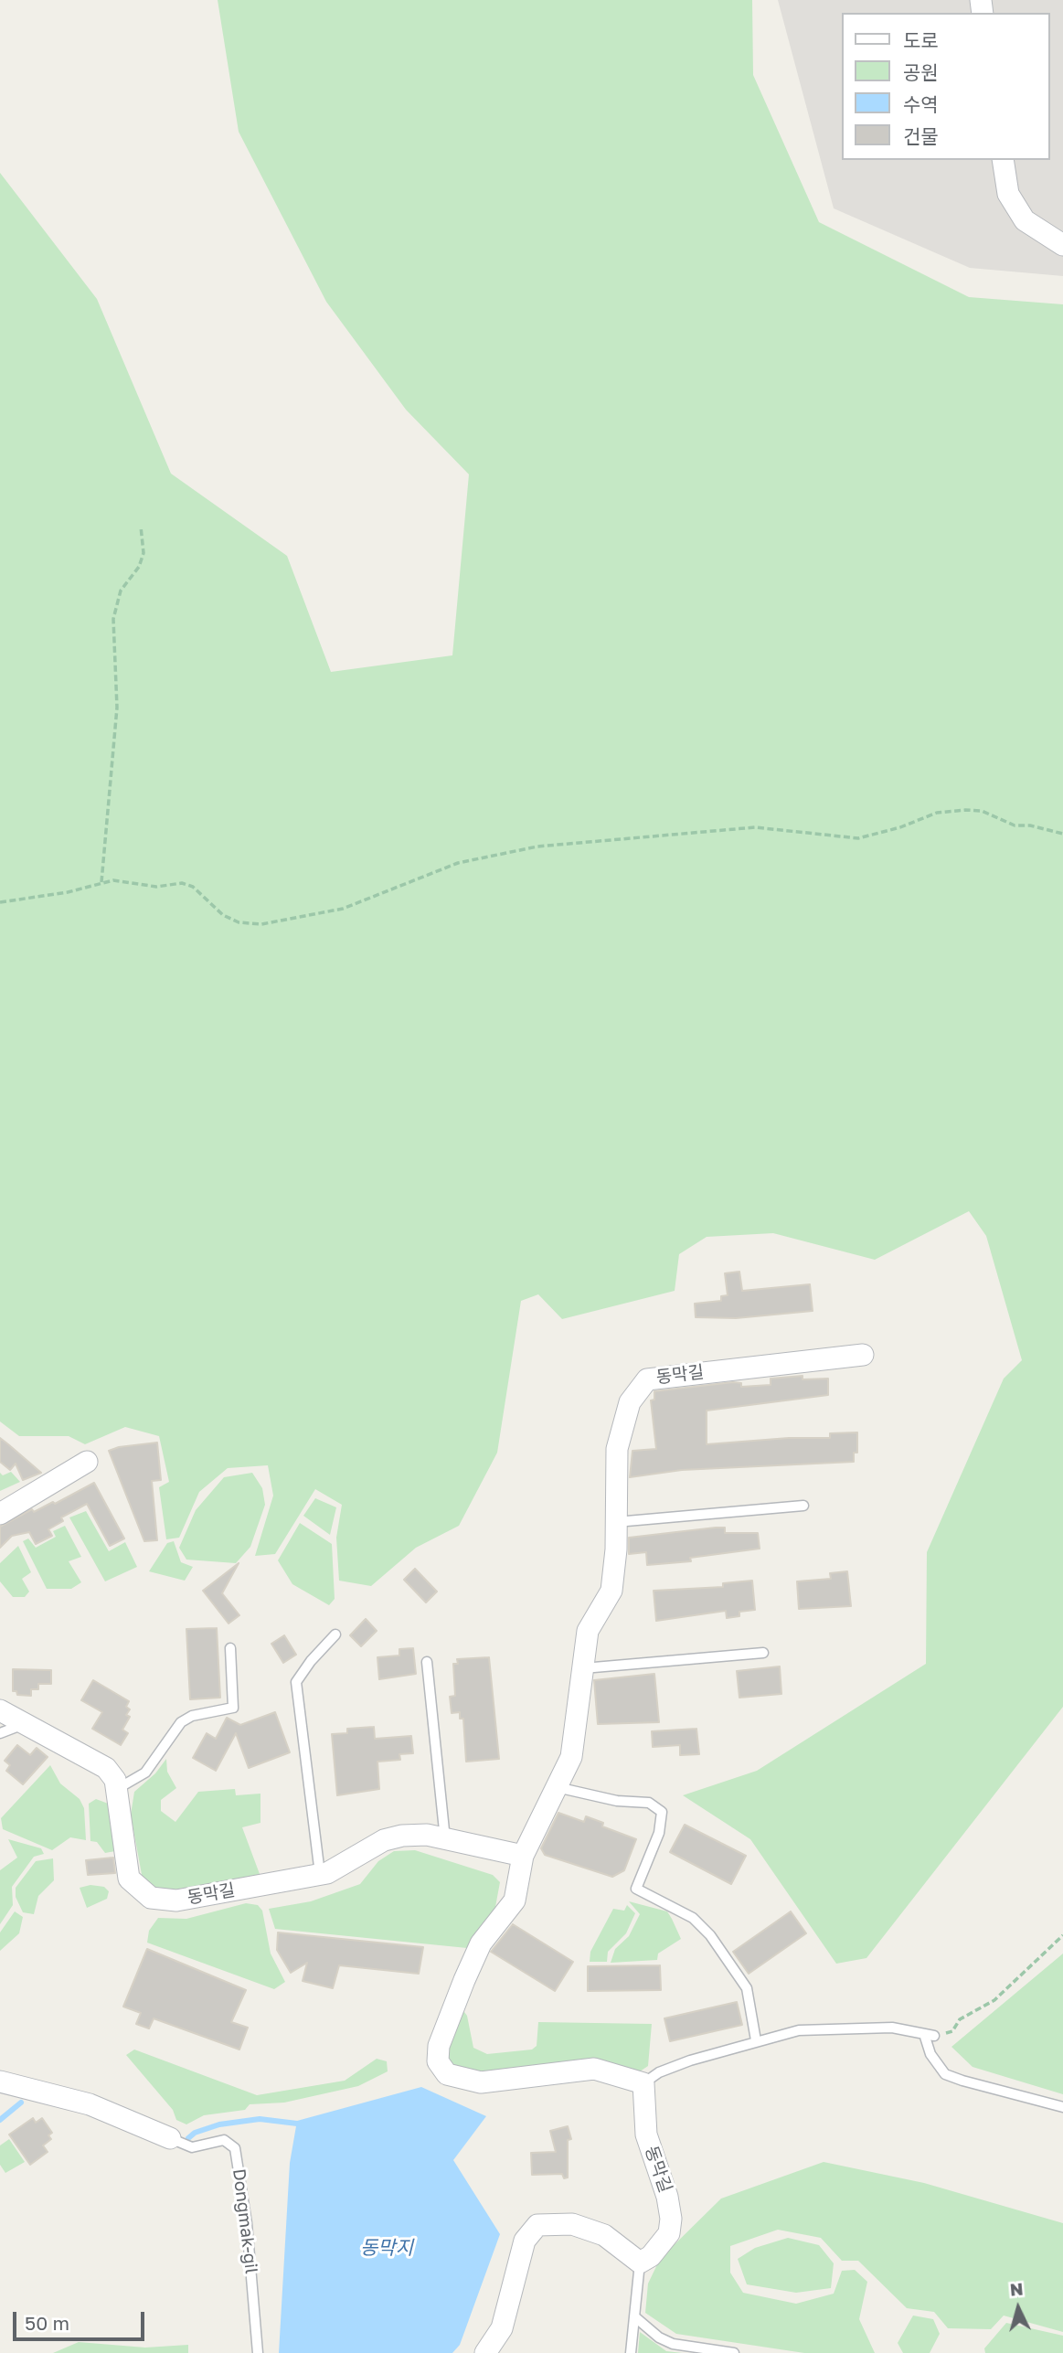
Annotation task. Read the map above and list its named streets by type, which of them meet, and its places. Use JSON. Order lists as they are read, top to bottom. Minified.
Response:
{"streets":{"street":["동막길","Dongmak-gil"]},"water":["동막지"],"legend":["도로","공원","수역","건물"],"scale_bar":"50 m","north":"top"}
